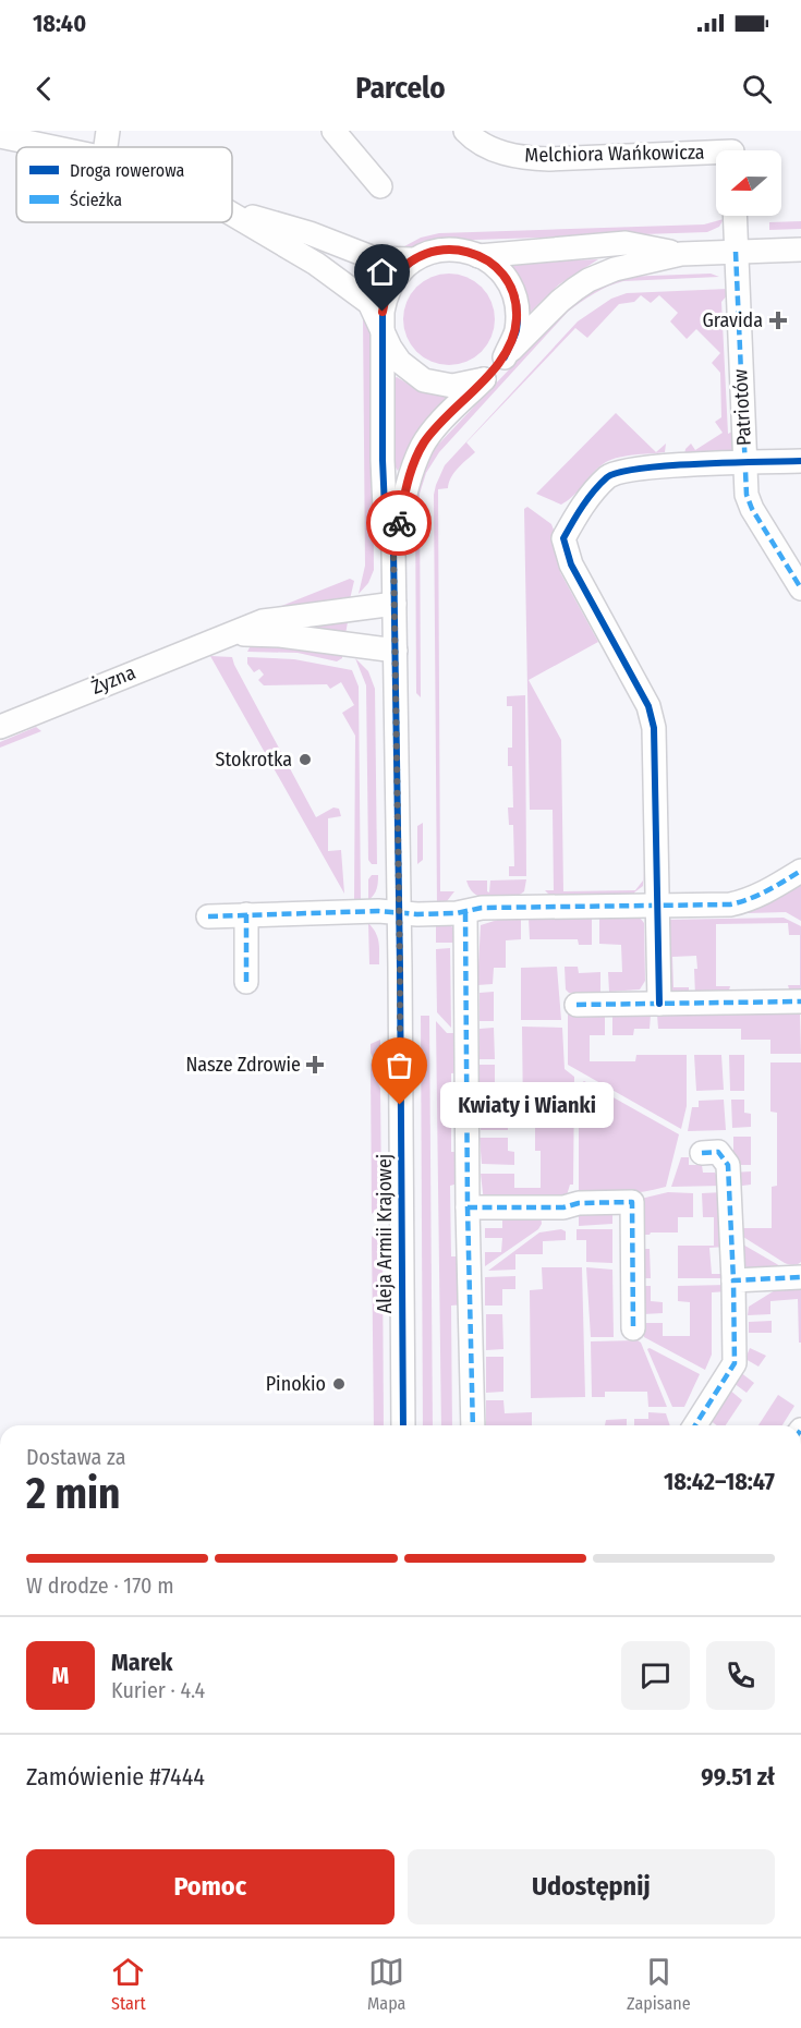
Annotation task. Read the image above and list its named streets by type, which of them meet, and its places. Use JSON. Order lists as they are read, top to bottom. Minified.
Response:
{"streets":{"street":["Melchiora Wańkowicza","Patriotów","Żyzna","Aleja Armii Krajowej"]},"crossings":[["Patriotów","Aleja Armii Krajowej"],["Żyzna","Aleja Armii Krajowej"]],"places":{"health":["Gravida","Nasze Zdrowie"],"other":["Stokrotka","Kwiaty i Wianki","Pinokio"]},"legend":["Droga rowerowa","Ścieżka"],"north":"left","page":{"status":"18:40","header":"Parcelo","bubble":"Kwiaty i Wianki","heading":["2 min","Dostawa za","18:42–18:47"],"panel":["Marek","Kurier · 4.4","Zamówienie #7444","99.51 zł"],"bar":"W drodze · 170 m","round":"M","buttons":["Pomoc","Udostępnij"],"tabs":["Start","Mapa","Zapisane"]}}
